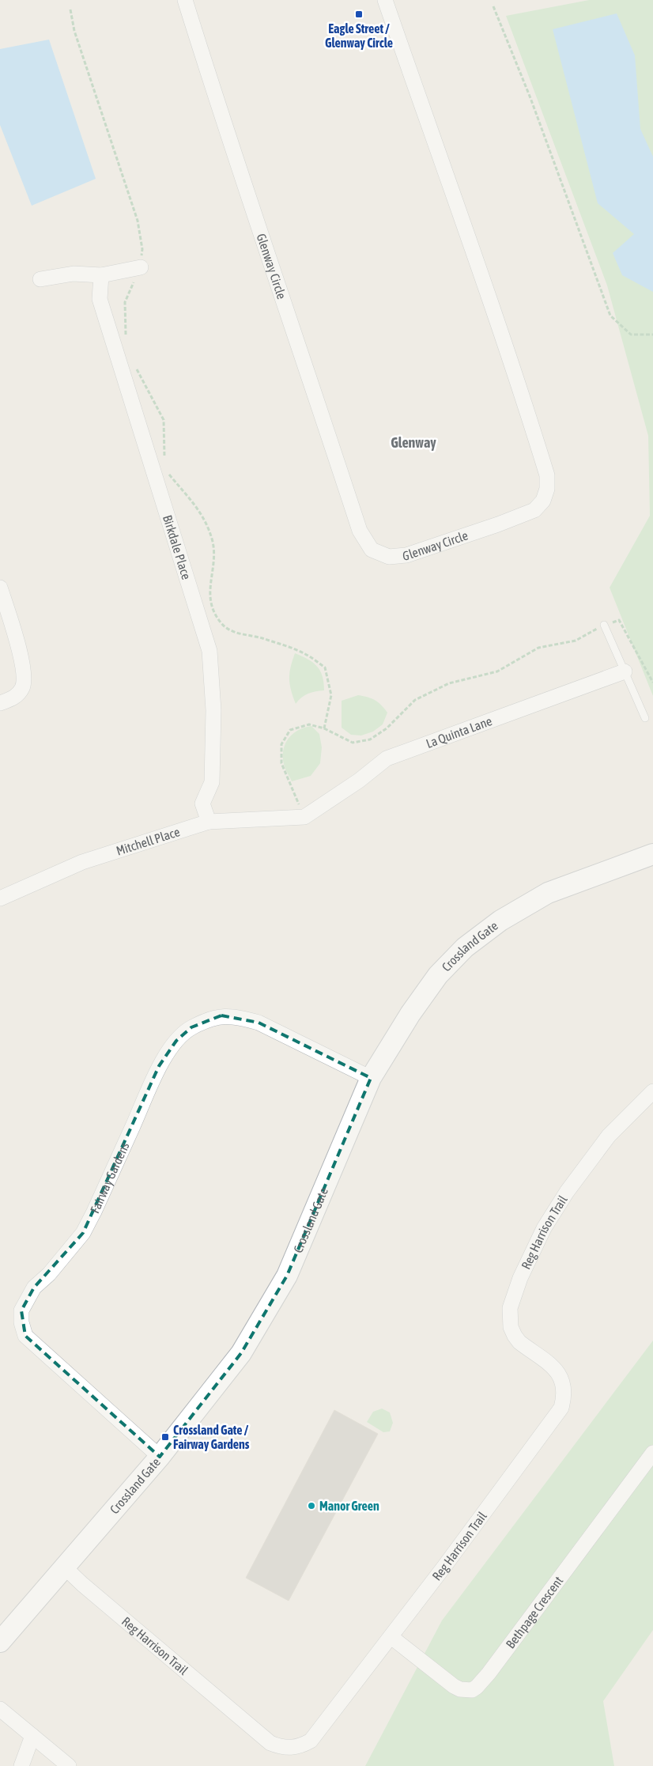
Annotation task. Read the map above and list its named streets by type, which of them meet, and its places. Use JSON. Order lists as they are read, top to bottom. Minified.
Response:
{"streets":{"street":["Glenway Circle","Birkdale Place","La Quinta Lane","Mitchell Place","Crossland Gate","Fairway Gardens","Reg Harrison Trail","Bethpage Crescent"]},"crossings":[["Birkdale Place","Mitchell Place"],["La Quinta Lane","Mitchell Place"],["Crossland Gate","Fairway Gardens"],["Crossland Gate","Reg Harrison Trail"],["Reg Harrison Trail","Bethpage Crescent"]],"districts":["Glenway"],"places":{"transit":["Eagle Street / Glenway Circle","Crossland Gate / Fairway Gardens"],"other":["Manor Green"]}}
